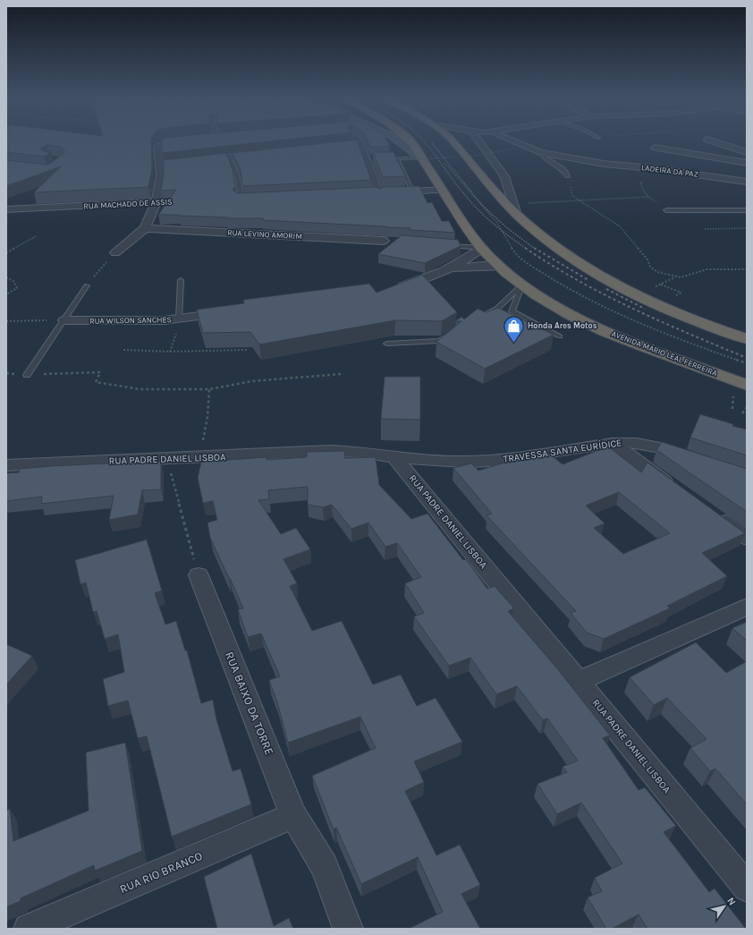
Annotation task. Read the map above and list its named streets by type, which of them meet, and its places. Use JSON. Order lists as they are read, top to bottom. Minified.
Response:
{"streets":{"highway":["AVENIDA MÁRIO LEAL FERREIRA"],"street":["LADEIRA DA PAZ","RUA MACHADO DE ASSIS","RUA LEVINO AMORIM","RUA WILSON SANCHES","TRAVESSA SANTA EURÍDICE","RUA PADRE DANIEL LISBOA","RUA BAIXO DA TORRE","RUA RIO BRANCO"]},"crossings":[["TRAVESSA SANTA EURÍDICE","RUA PADRE DANIEL LISBOA"],["RUA BAIXO DA TORRE","RUA RIO BRANCO"]],"places":{"shop":["Honda Ares Motos"]},"north":"top right"}
